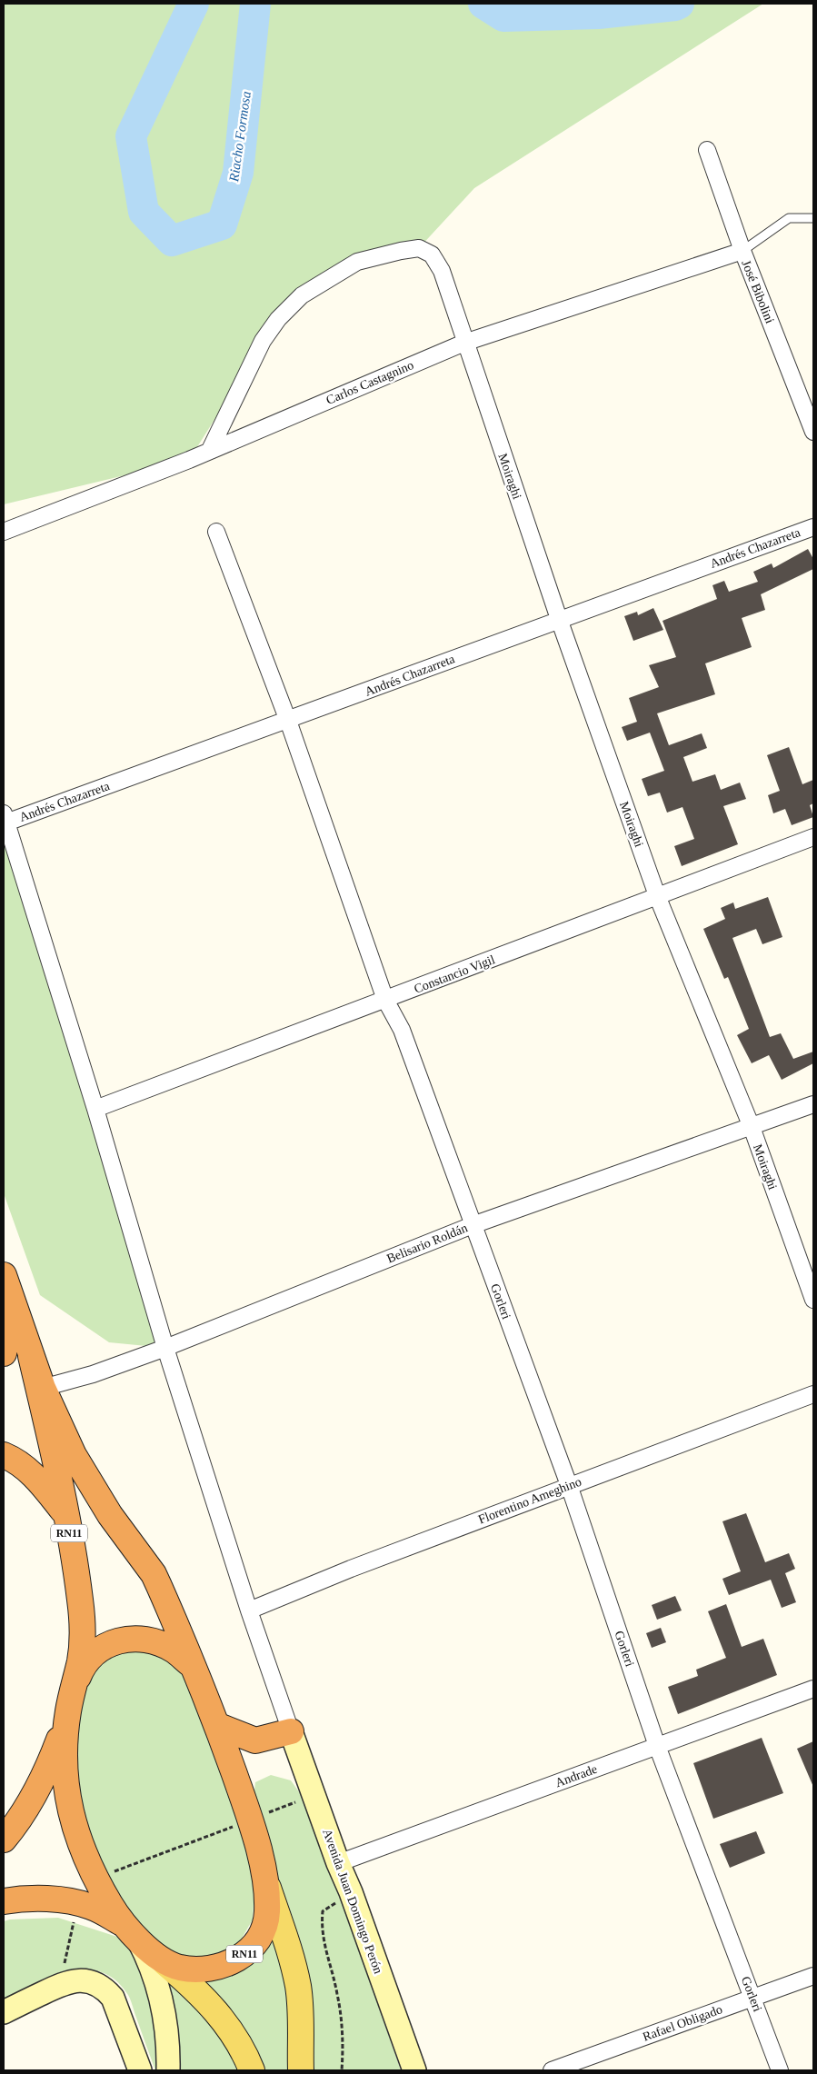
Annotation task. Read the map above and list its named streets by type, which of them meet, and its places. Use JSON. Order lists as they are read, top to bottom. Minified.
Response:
{"streets":{"highway":["RN11"],"main road":["Avenida Juan Domingo Perón"],"street":["José Bibolini","Carlos Castagnino","Moiraghi","Andrés Chazarreta","Constancio Vigil","Belisario Roldán","Gorleri","Florentino Ameghino","Andrade","Rafael Obligado"]},"crossings":[["José Bibolini","Carlos Castagnino"],["Carlos Castagnino","Moiraghi"],["Moiraghi","Andrés Chazarreta"],["Moiraghi","Constancio Vigil"],["Moiraghi","Belisario Roldán"],["Andrés Chazarreta","Gorleri"],["Constancio Vigil","Gorleri"],["Belisario Roldán","Gorleri"],["Belisario Roldán","RN11"],["Gorleri","Florentino Ameghino"],["Gorleri","Andrade"],["Gorleri","Rafael Obligado"],["Andrade","Avenida Juan Domingo Perón"]],"water":["Riacho Formosa"]}
